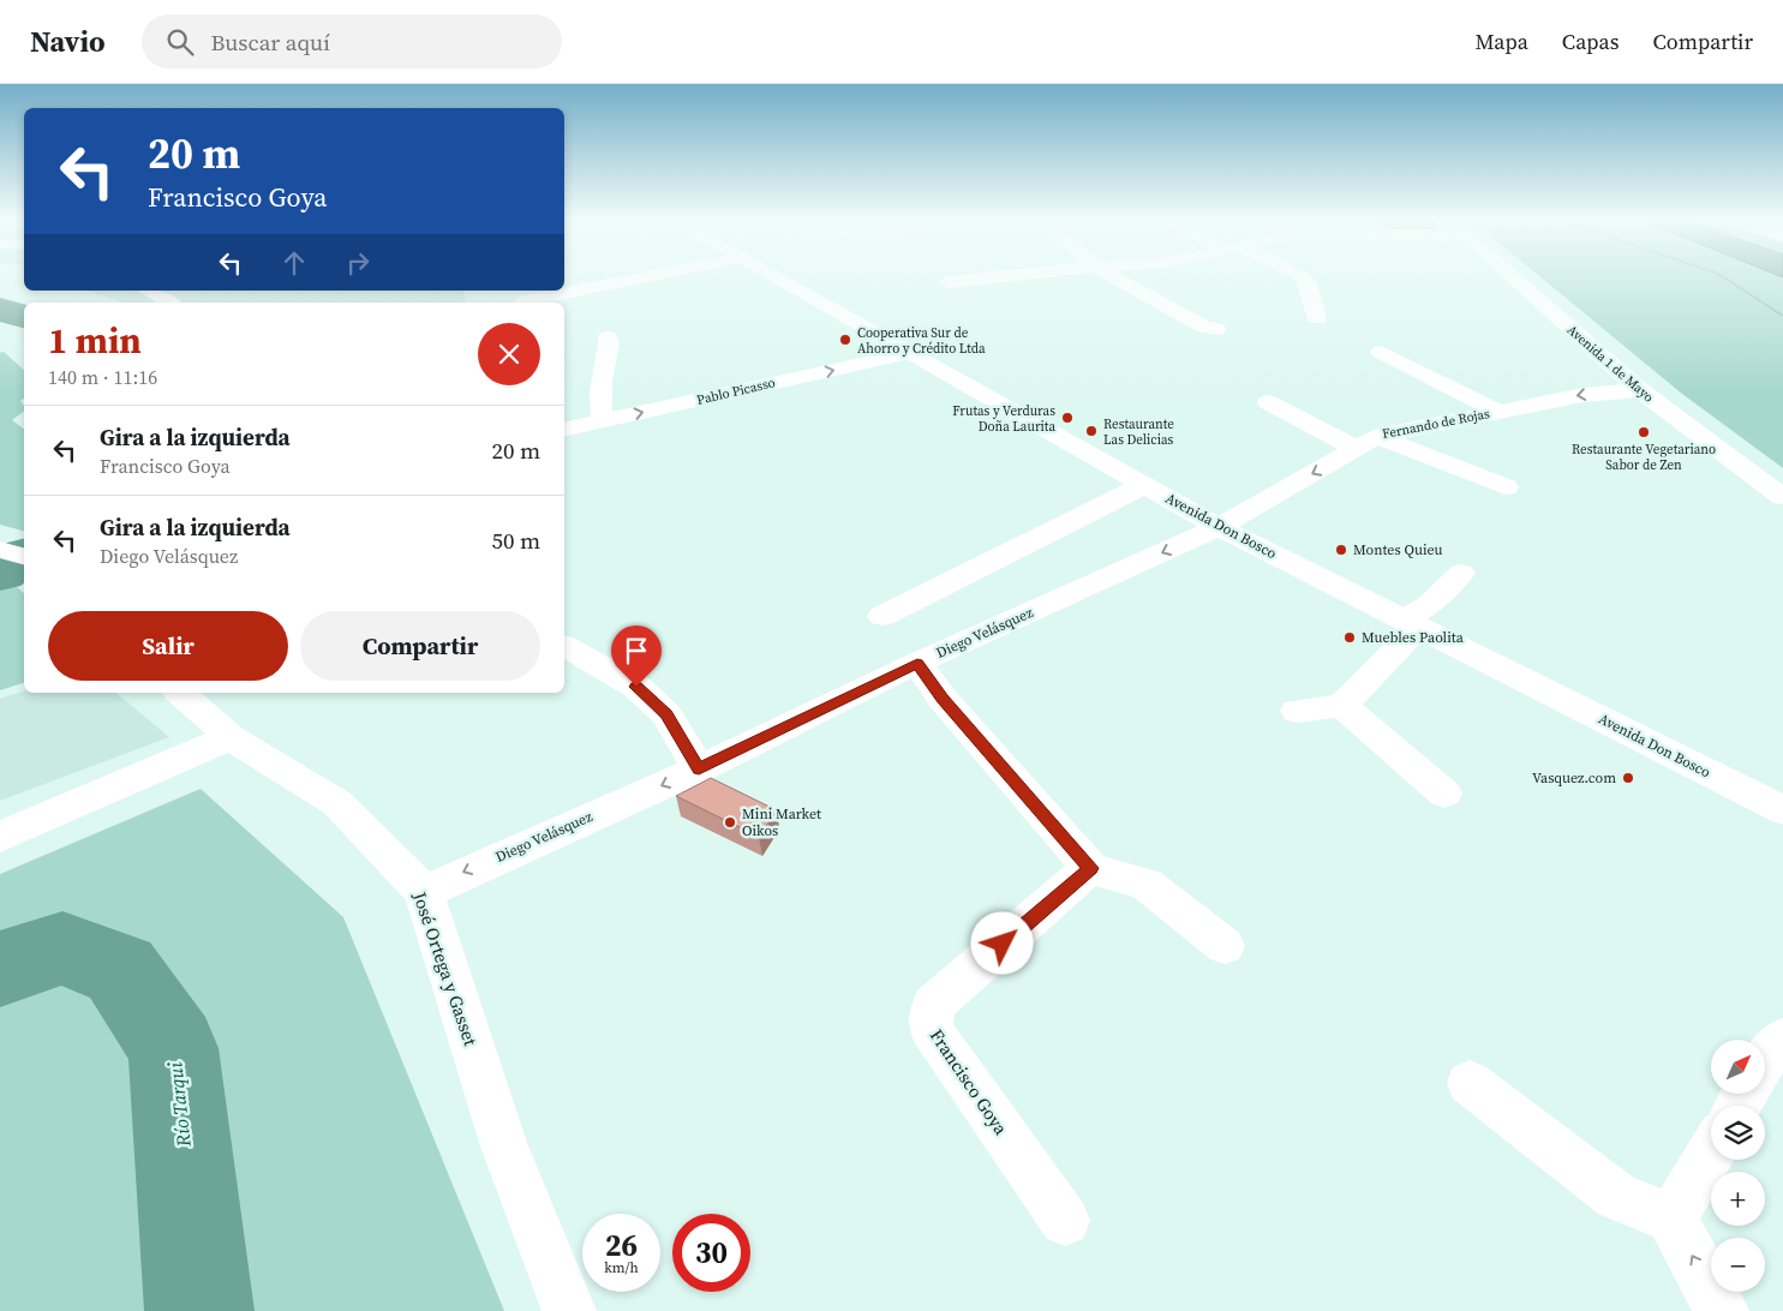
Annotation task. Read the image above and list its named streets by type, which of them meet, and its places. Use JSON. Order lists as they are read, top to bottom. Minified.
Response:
{"streets":{"street":["Avenida 1 de Mayo","Pablo Picasso","Fernando de Rojas","Avenida Don Bosco","Diego Velásquez","José Ortega y Gasset","Francisco Goya"]},"crossings":[["Avenida 1 de Mayo","Fernando de Rojas"],["Pablo Picasso","Avenida Don Bosco"],["Fernando de Rojas","Avenida Don Bosco"],["Fernando de Rojas","Diego Velásquez"],["Avenida Don Bosco","Diego Velásquez"],["Diego Velásquez","José Ortega y Gasset"]],"one_way":["Fernando de Rojas"],"water":["Río Tarqui"],"places":["Cooperativa Sur de Ahorro y Crédito Ltda","Frutas y Verduras Doña Laurita","Restaurante Las Delicias","Restaurante Vegetariano Sabor de Zen","Montes Quieu","Muebles Paolita","Vasquez.com","Mini Market Oikos"],"north":"top right","page":{"header":"Navio","search":"Buscar aquí","nav":["Mapa","Capas","Compartir"],"turn":["20 m","Francisco Goya"],"heading":["1 min","140 m · 11:16"],"list":[{"name":"Gira a la izquierda","note":"Francisco Goya","value":"20 m"},{"name":"Gira a la izquierda","note":"Diego Velásquez","value":"50 m"}],"buttons":["Salir","Compartir"],"map_buttons":["+","−"],"speed":"26 km/h","limit":"30"}}
